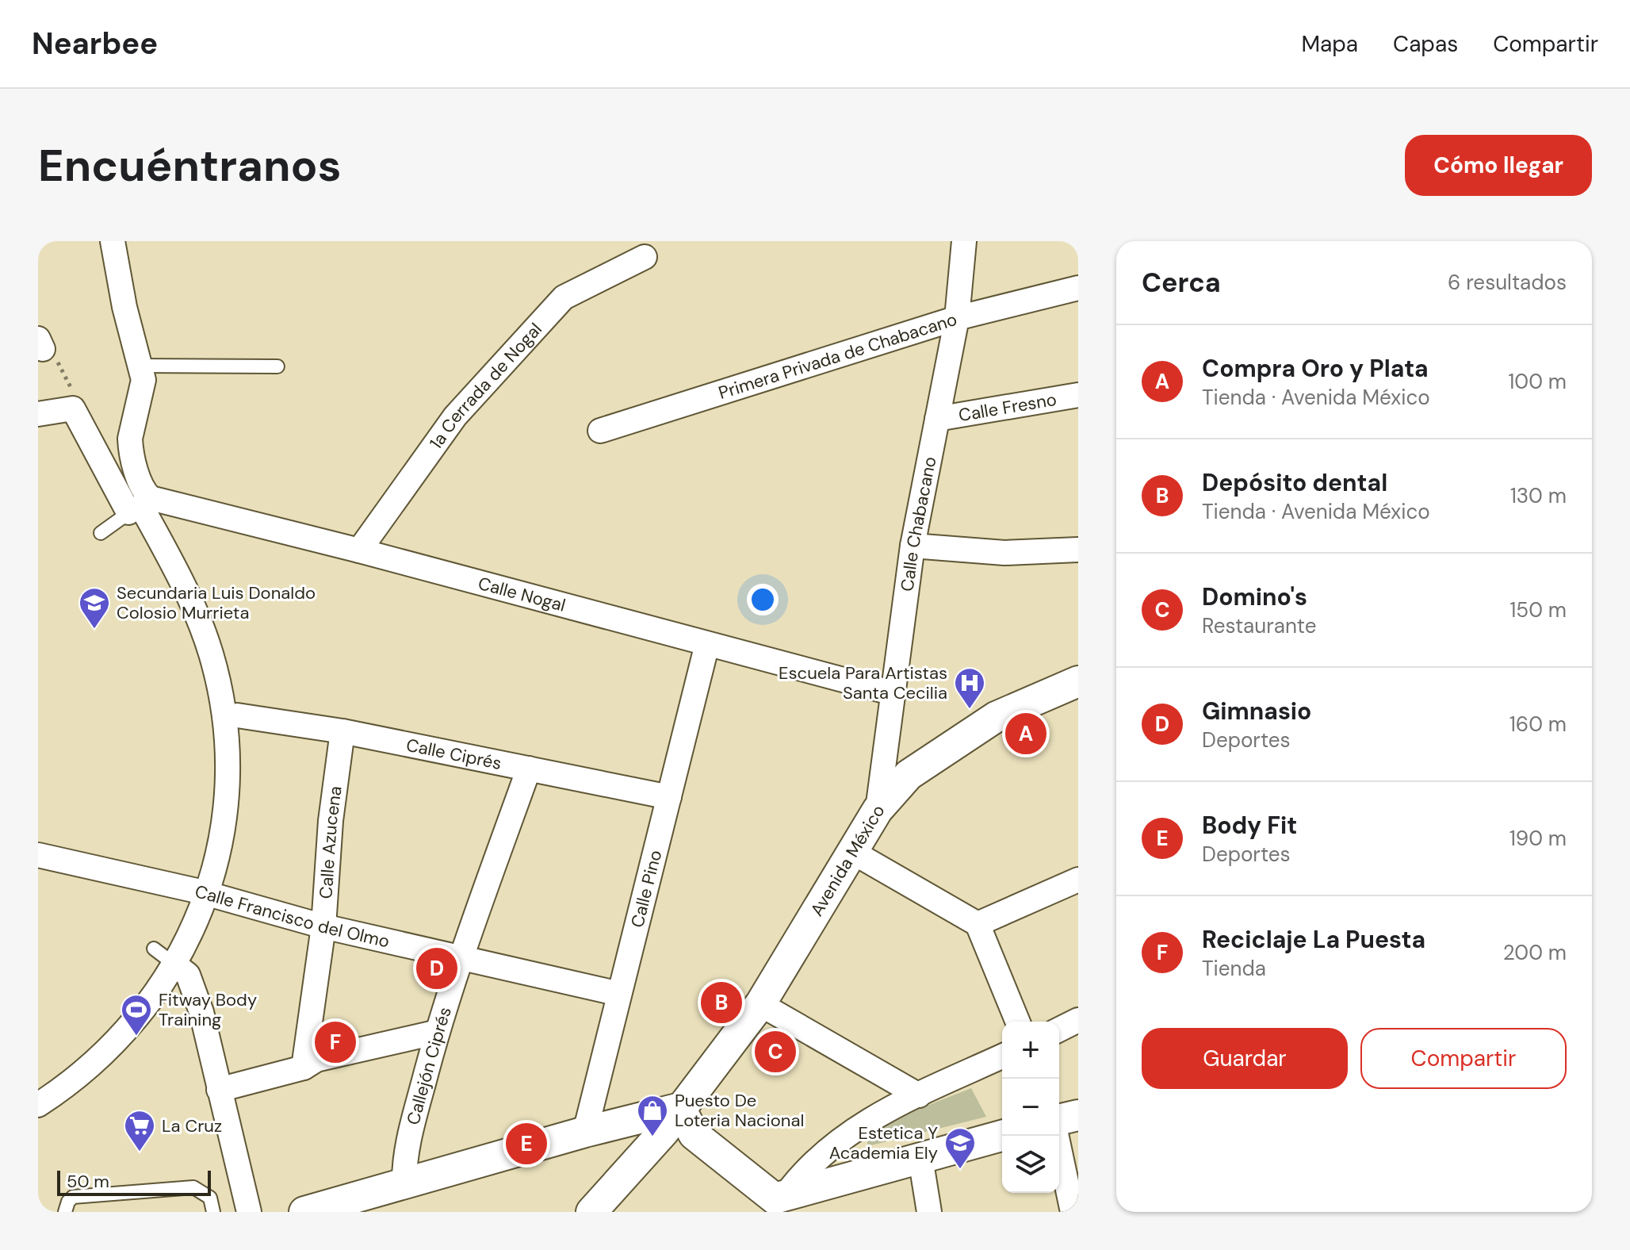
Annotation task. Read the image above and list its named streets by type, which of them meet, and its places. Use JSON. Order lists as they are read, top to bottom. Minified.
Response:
{"streets":{"street":["Primera Privada de Chabacano","1a Cerrada de Nogal","Calle Fresno","Calle Chabacano","Calle Nogal","Calle Ciprés","Calle Azucena","Avenida México","Calle Pino","Calle Francisco del Olmo","Callejón Ciprés"]},"crossings":[["Primera Privada de Chabacano","Calle Chabacano"],["1a Cerrada de Nogal","Calle Nogal"],["Calle Fresno","Calle Chabacano"],["Calle Chabacano","Calle Nogal"],["Calle Chabacano","Avenida México"],["Calle Nogal","Calle Pino"],["Calle Ciprés","Calle Azucena"],["Calle Ciprés","Calle Pino"],["Calle Ciprés","Callejón Ciprés"],["Calle Azucena","Calle Francisco del Olmo"],["Calle Pino","Calle Francisco del Olmo"],["Calle Francisco del Olmo","Callejón Ciprés"]],"places":{"school or university":["Secundaria Luis Donaldo Colosio Murrieta","Estetica Y Academia Ely"],"hospital":["Escuela Para Artistas Santa Cecilia"],"sports":["Fitway Body Training"],"shop":["Puesto De Loteria Nacional"],"supermarket":["La Cruz"]},"scale_bar":"50 m","page":{"header":"Nearbee","nav":["Mapa","Capas","Compartir"],"buttons":["Cómo llegar",["Guardar","Compartir"]],"title":"Encuéntranos","heading":["Cerca","6 resultados"],"list":[{"mark":"A","name":"Compra Oro y Plata","note":"Tienda · Avenida México","value":"100 m"},{"mark":"B","name":"Depósito dental","note":"Tienda · Avenida México","value":"130 m"},{"mark":"C","name":"Domino's","note":"Restaurante","value":"150 m"},{"mark":"D","name":"Gimnasio","note":"Deportes","value":"160 m"},{"mark":"E","name":"Body Fit","note":"Deportes","value":"190 m"},{"mark":"F","name":"Reciclaje La Puesta","note":"Tienda","value":"200 m"}],"pins":["A","D","B","F","C","E"],"map_buttons":["+","−"],"scale":"50 m"}}
